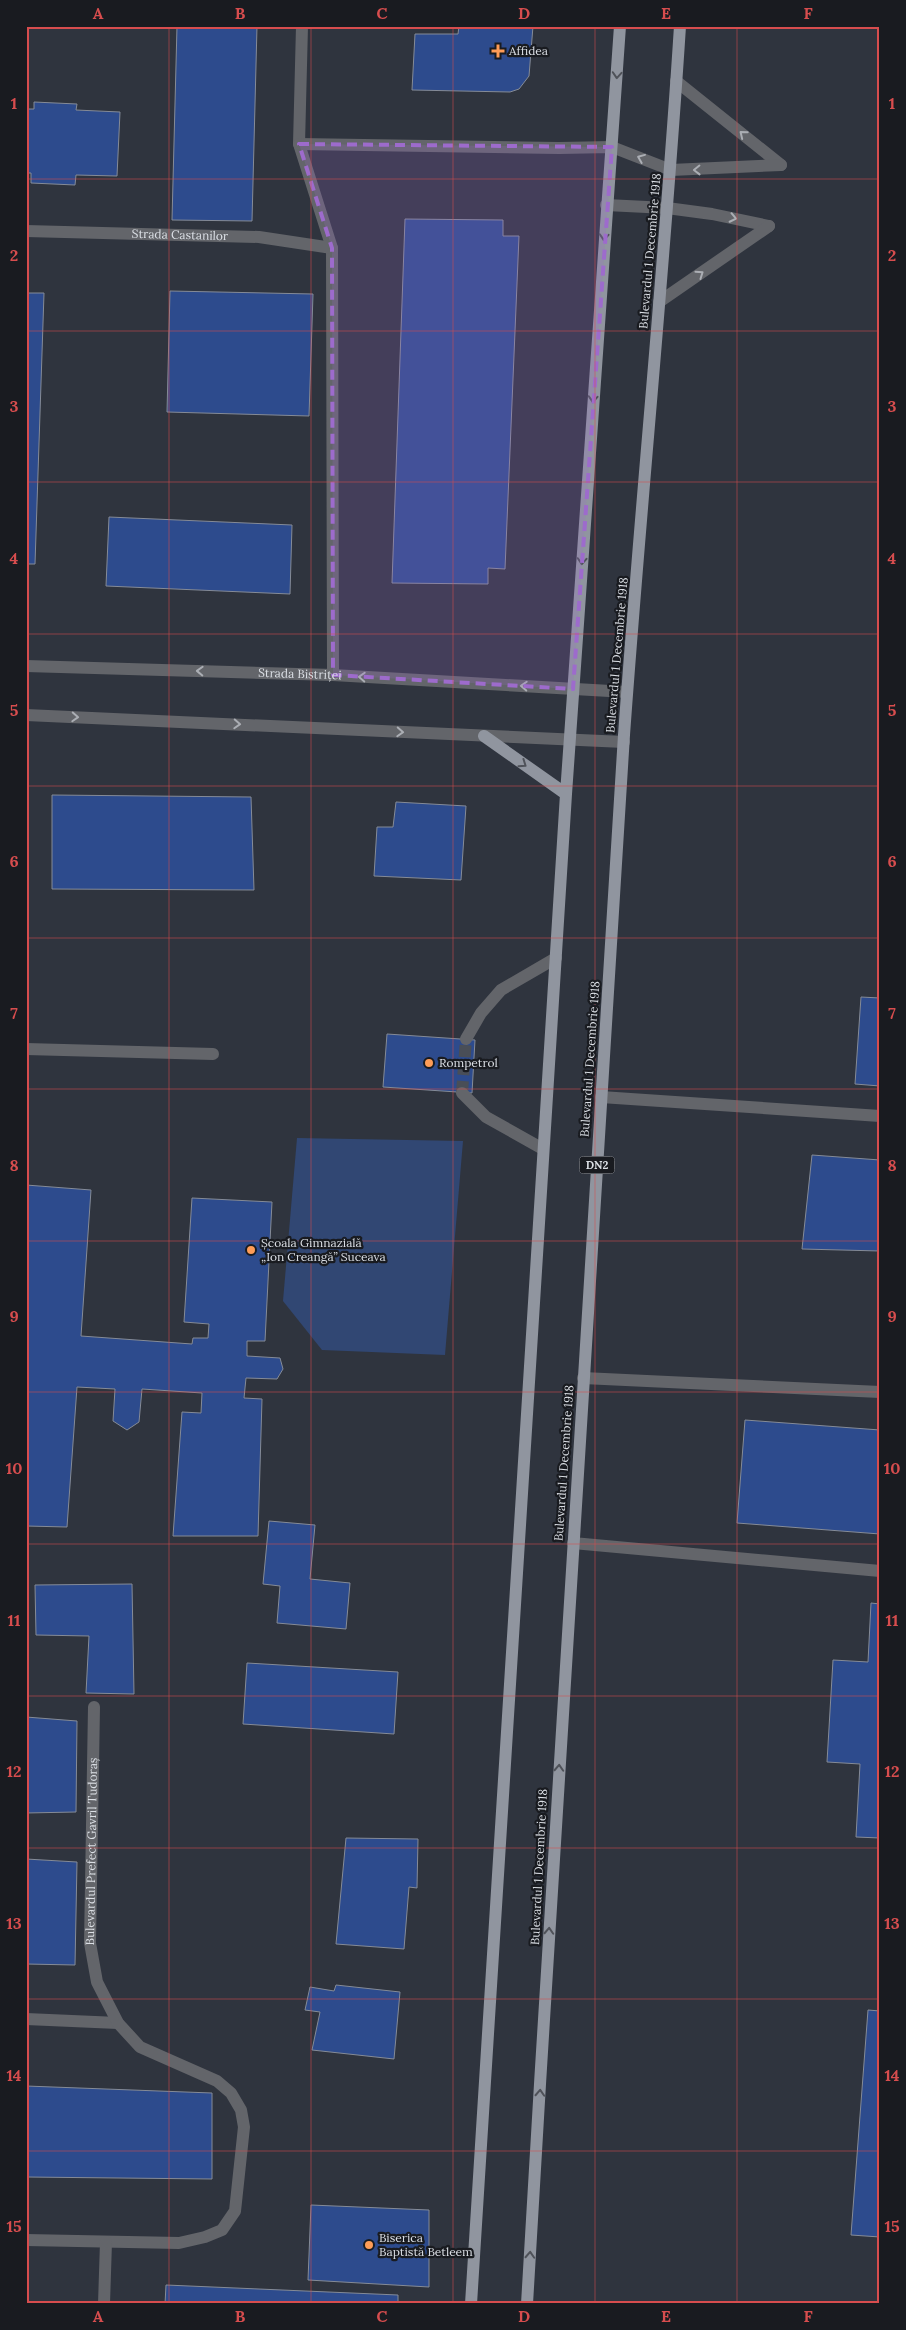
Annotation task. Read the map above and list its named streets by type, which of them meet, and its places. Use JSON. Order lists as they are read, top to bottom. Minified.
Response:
{"streets":{"main road":["Bulevardul 1 Decembrie 1918","DN2"],"street":["Strada Castanilor","Strada Bistriței","Bulevardul Prefect Gavril Tudoraș"]},"crossings":[["Bulevardul 1 Decembrie 1918","Strada Bistriței"]],"places":{"health":["Affidea"],"other":["Rompetrol","Școala Gimnazială „Ion Creangă” Suceava","Biserica Baptistă Betleem"]},"grid":{"columns":["A","B","C","D","E","F"],"rows":["1","2","3","4","5","6","7","8","9","10","11","12","13","14","15"]}}
